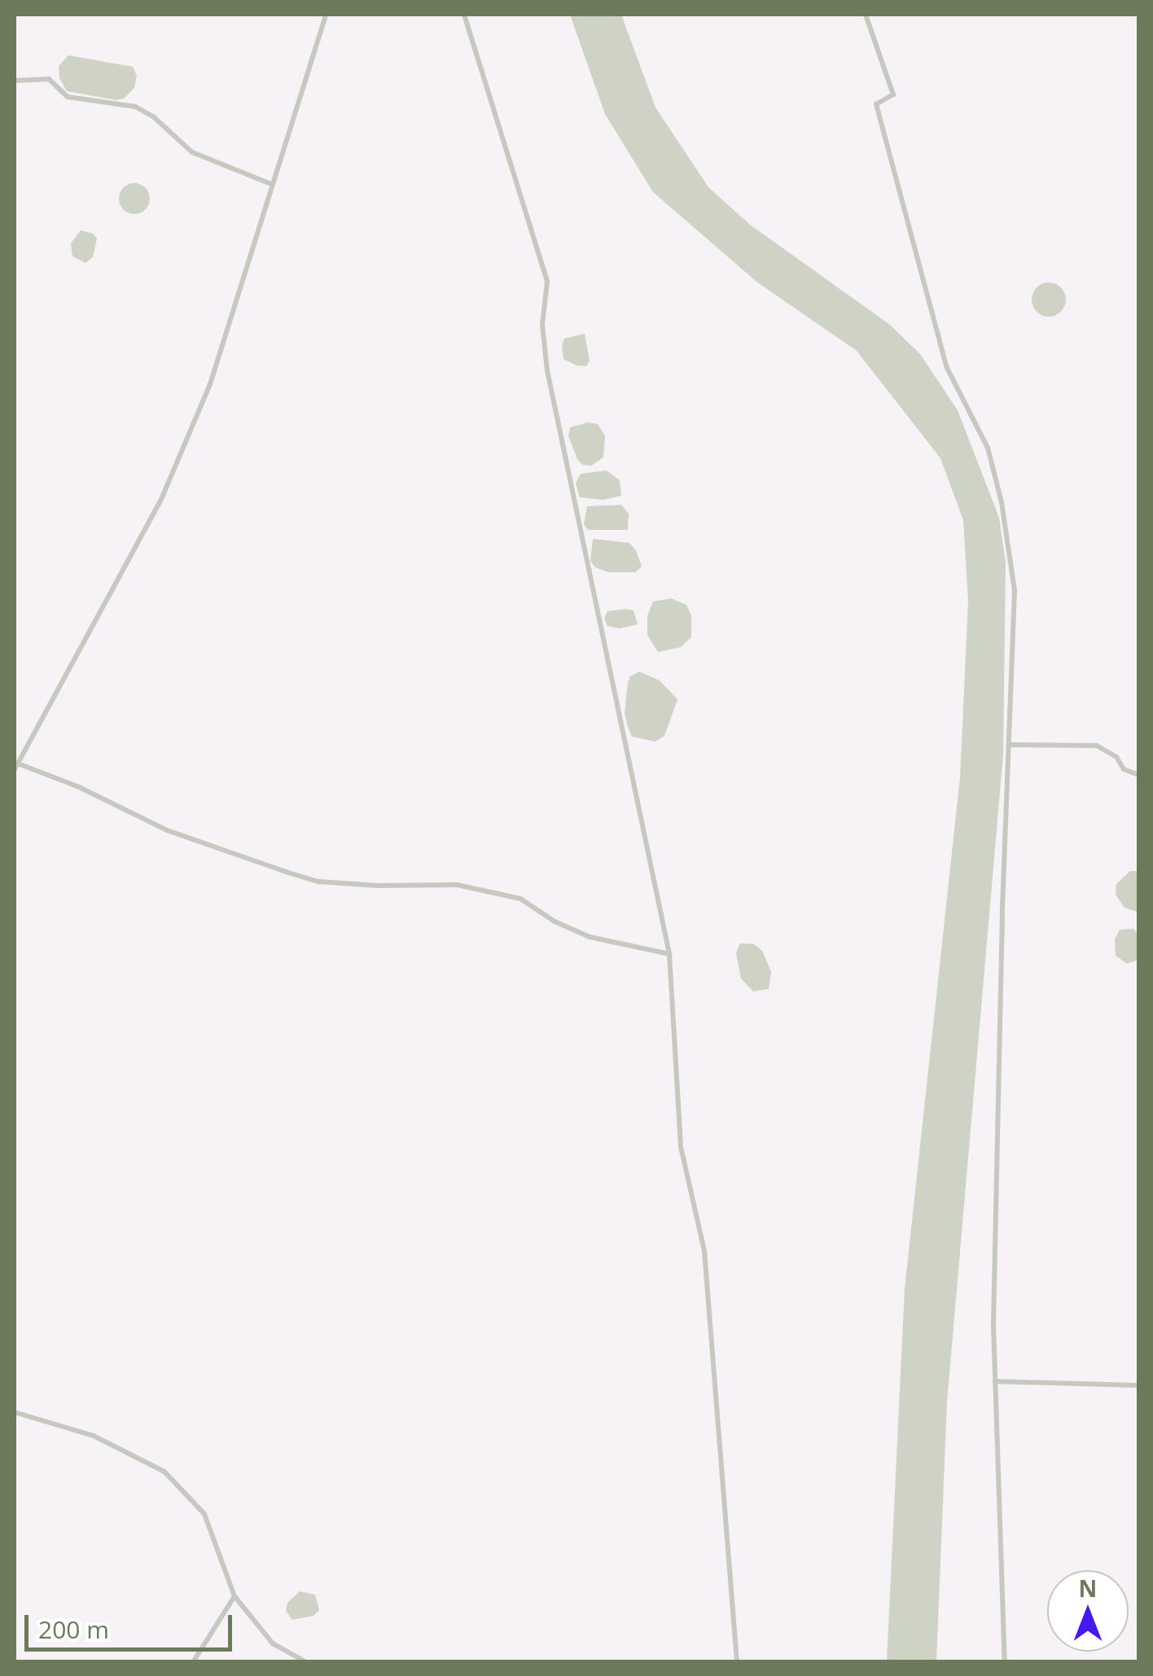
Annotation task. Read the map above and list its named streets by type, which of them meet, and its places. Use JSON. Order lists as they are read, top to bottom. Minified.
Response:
{"scale_bar":"200 m","north":"top"}
